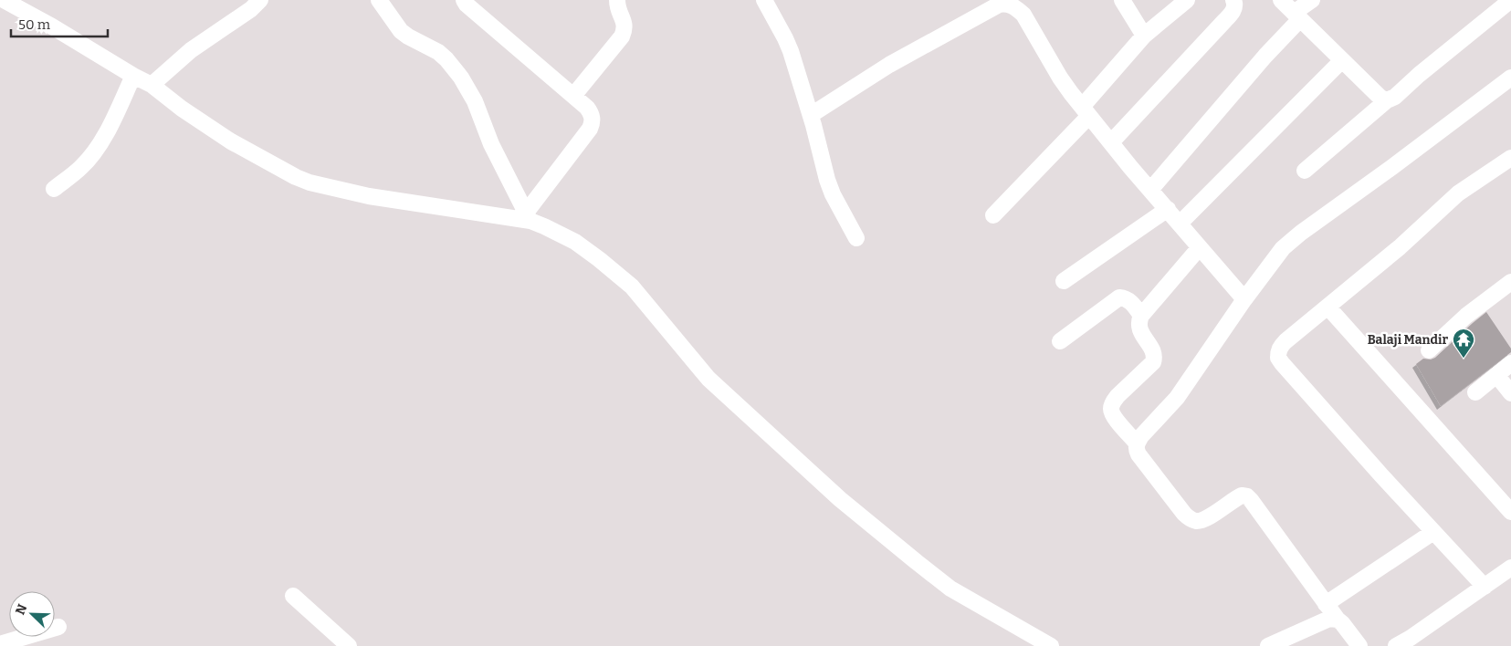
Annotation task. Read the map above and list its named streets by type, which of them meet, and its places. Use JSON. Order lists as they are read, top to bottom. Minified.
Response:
{"places":{"temple":["Balaji Mandir"]},"scale_bar":"50 m","north":"top left"}
